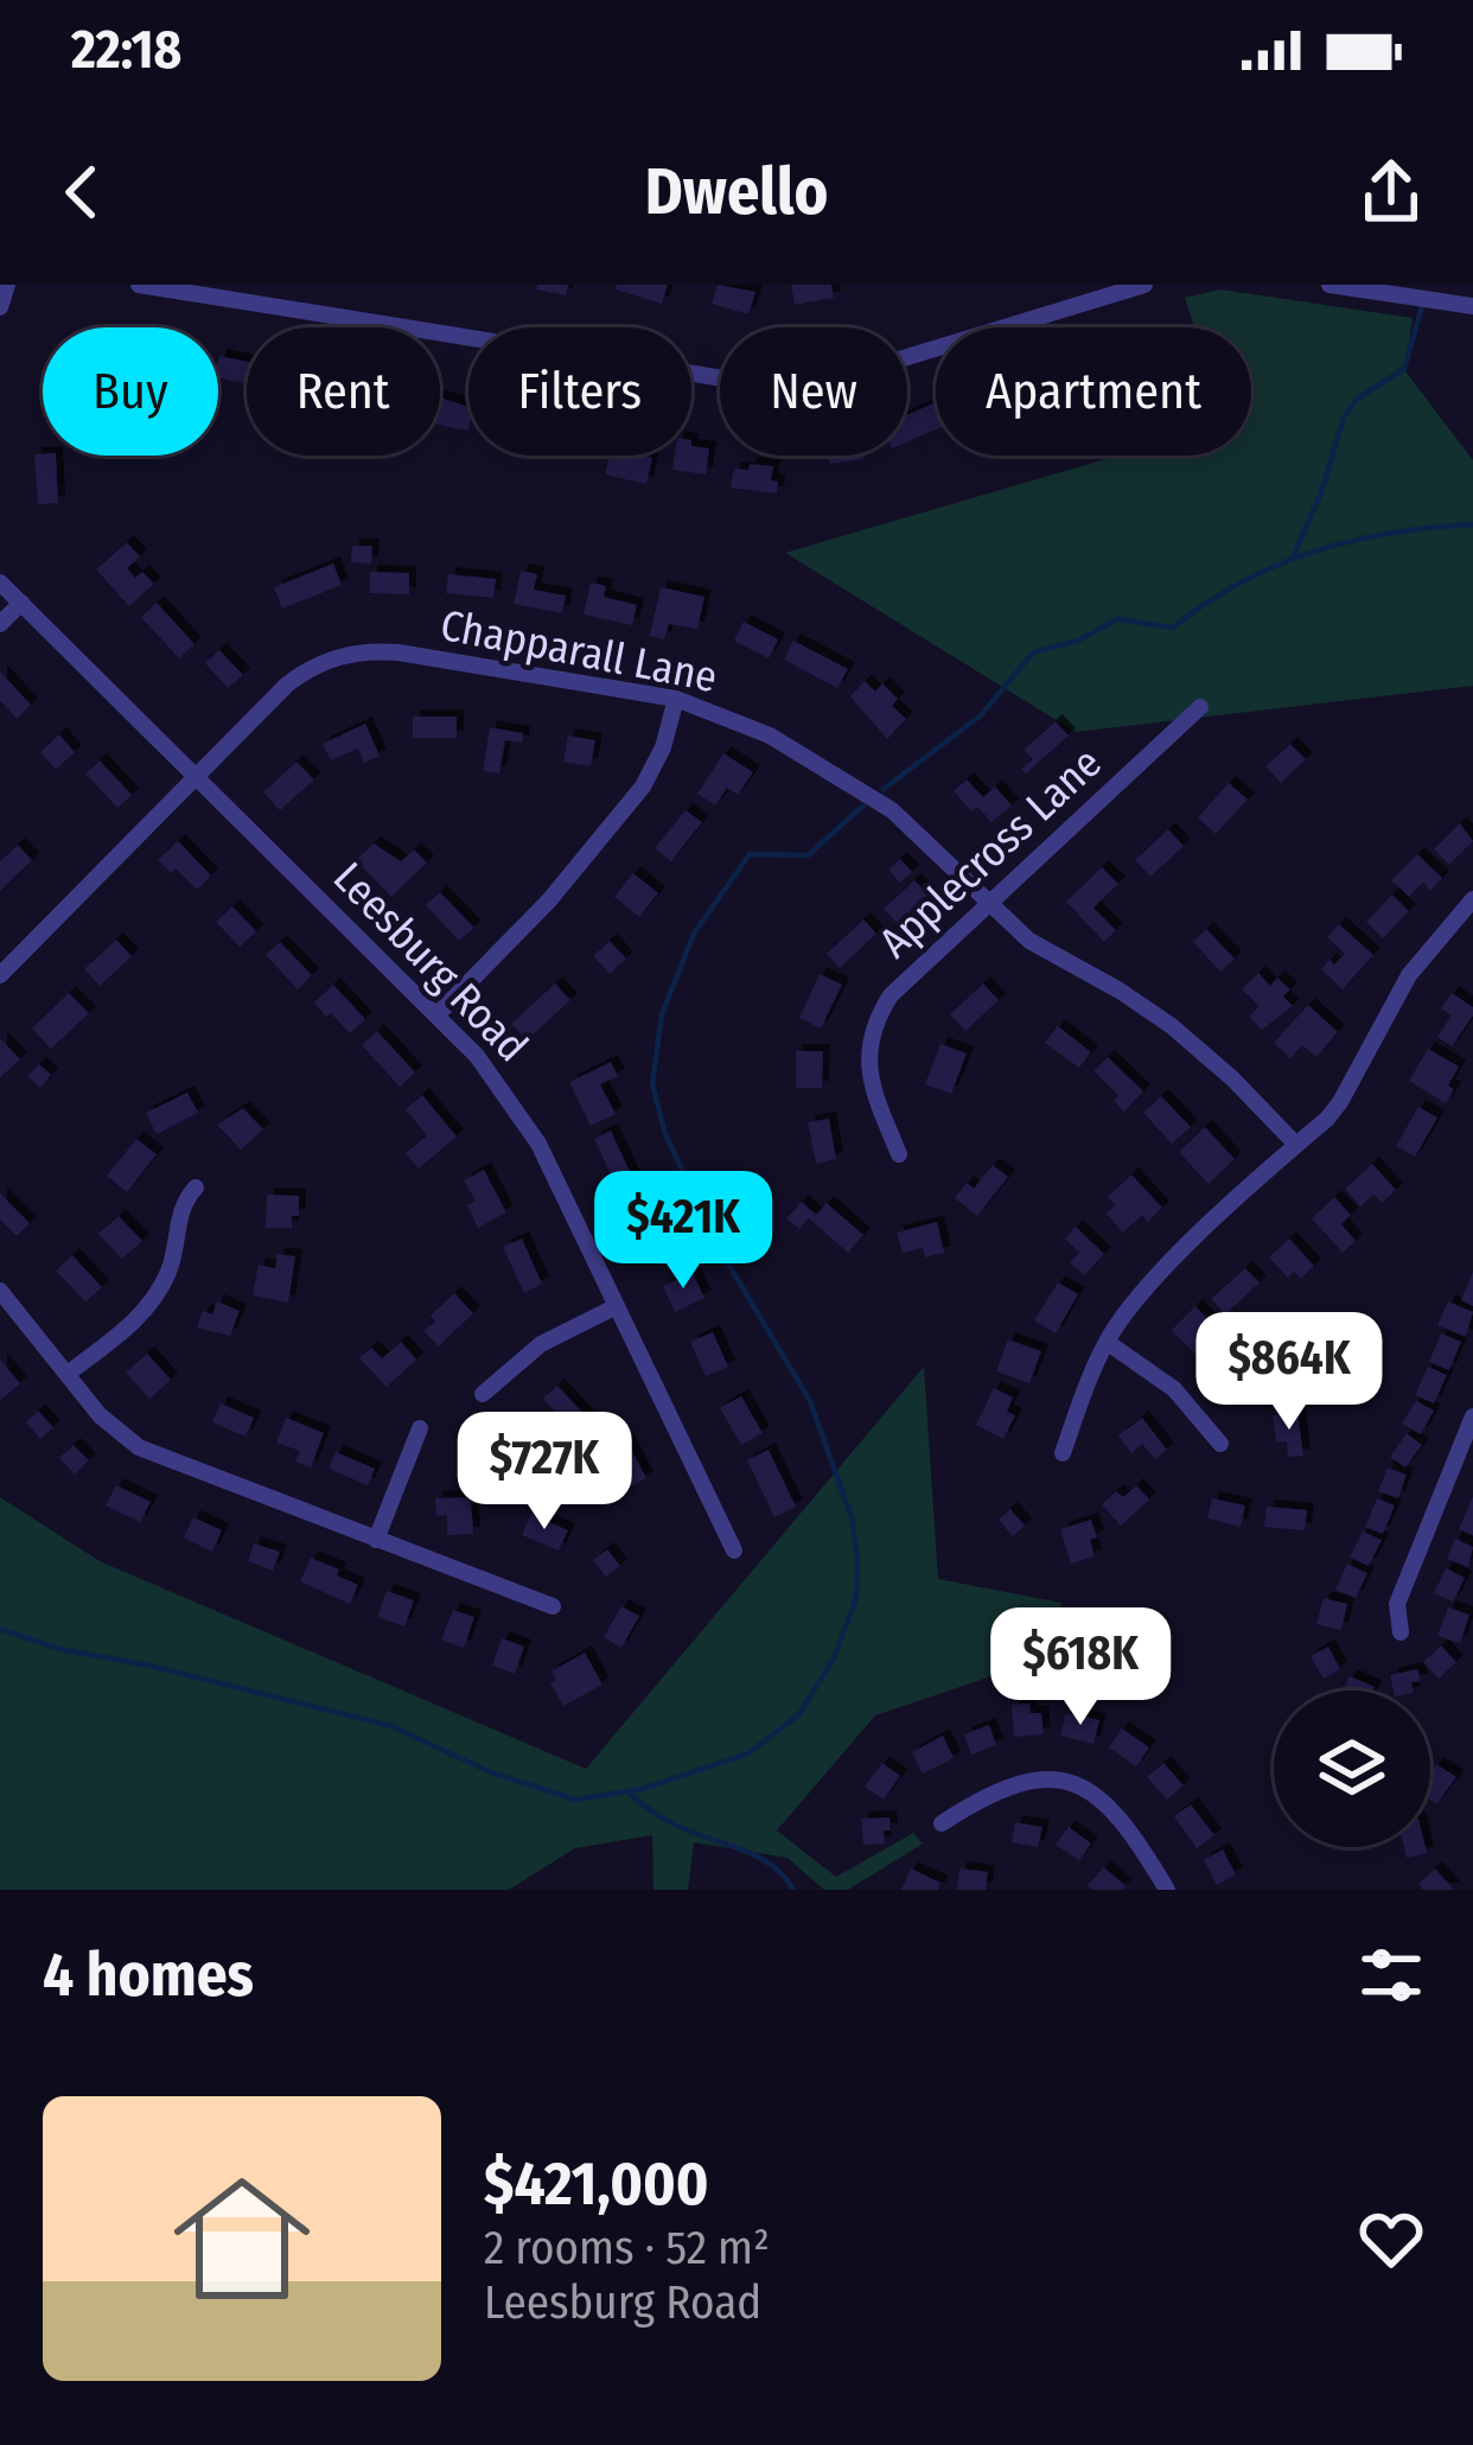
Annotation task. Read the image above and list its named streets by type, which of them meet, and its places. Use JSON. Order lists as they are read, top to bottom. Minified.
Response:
{"streets":{"street":["Chapparall Lane","Applecross Lane","Leesburg Road"]},"crossings":[["Chapparall Lane","Applecross Lane"],["Chapparall Lane","Leesburg Road"]],"page":{"status":"22:18","header":"Dwello","chip":["Buy","Rent","Filters","New","Apartment"],"price":["$421K","$864K","$727K","$618K"],"heading":"4 homes","list":[{"name":"$421,000","note":"2 rooms · 52 m² · Leesburg Road"}]}}
